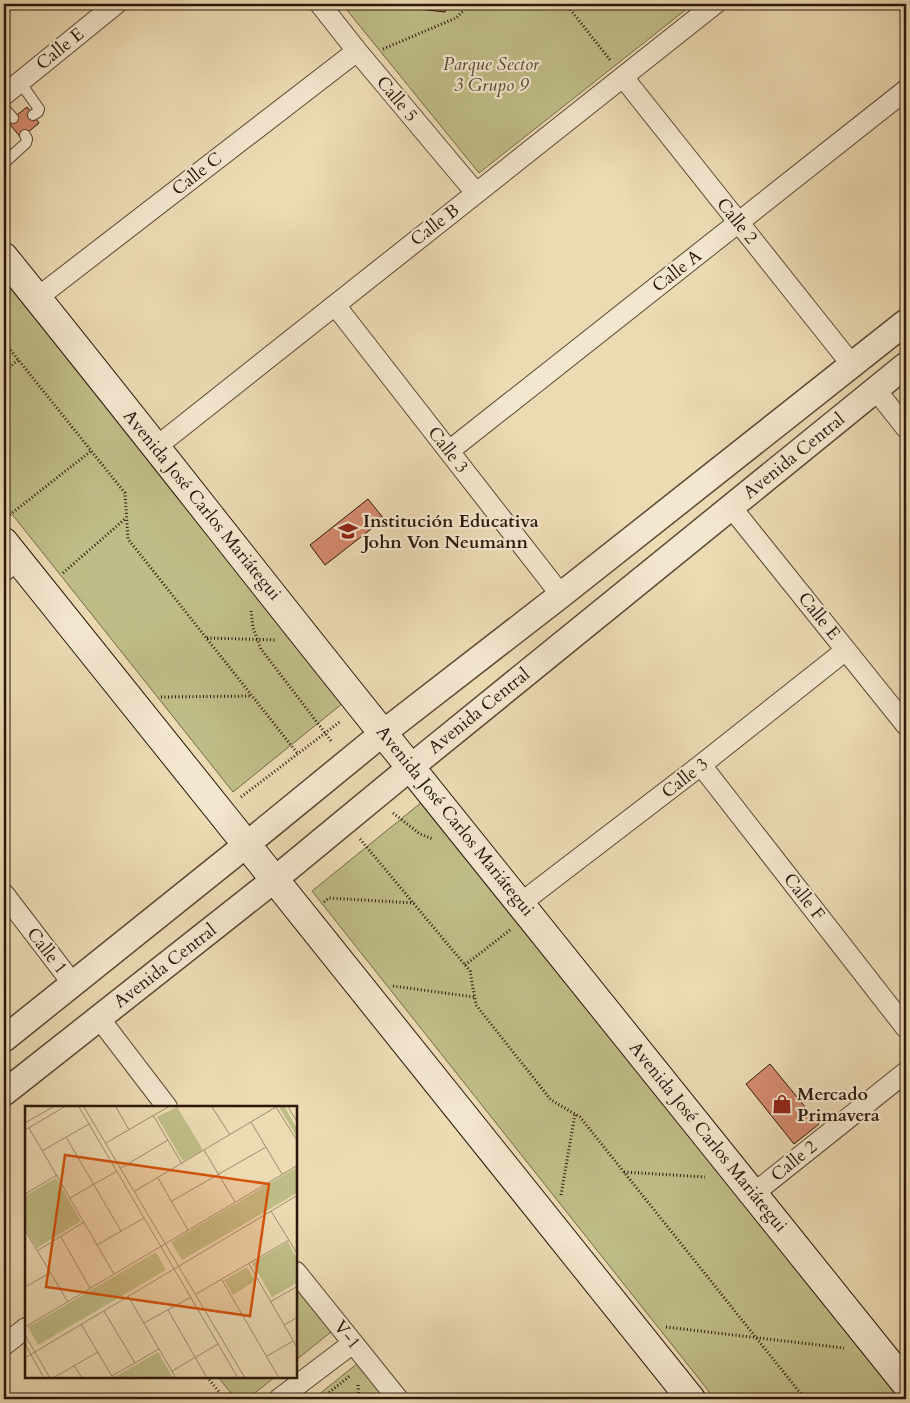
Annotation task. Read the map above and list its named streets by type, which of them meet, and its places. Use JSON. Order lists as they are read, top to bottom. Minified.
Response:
{"streets":{"main road":["Avenida José Carlos Mariátegui"],"street":["Calle E","Calle 5","Calle C","Calle 2","Calle B","Calle A","Calle 3","Avenida Central","Calle F","Calle 1","V-1"]},"crossings":[["Calle E","Calle 3"],["Calle E","Avenida Central"],["Calle 5","Calle C"],["Calle 5","Calle B"],["Calle C","Avenida José Carlos Mariátegui"],["Calle 2","Calle B"],["Calle 2","Calle A"],["Calle 2","Avenida Central"],["Calle 2","Avenida José Carlos Mariátegui"],["Calle B","Calle 3"],["Calle B","Avenida José Carlos Mariátegui"],["Calle A","Calle 3"],["Calle 3","Avenida Central"],["Calle 3","Avenida José Carlos Mariátegui"],["Calle 3","Calle F"],["Avenida Central","Avenida José Carlos Mariátegui"],["Avenida Central","Calle 1"]],"parks":["Parque Sector 3 Grupo 9"],"places":{"school or university":["Institución Educativa John Von Neumann"],"shop":["Mercado Primavera"]}}
